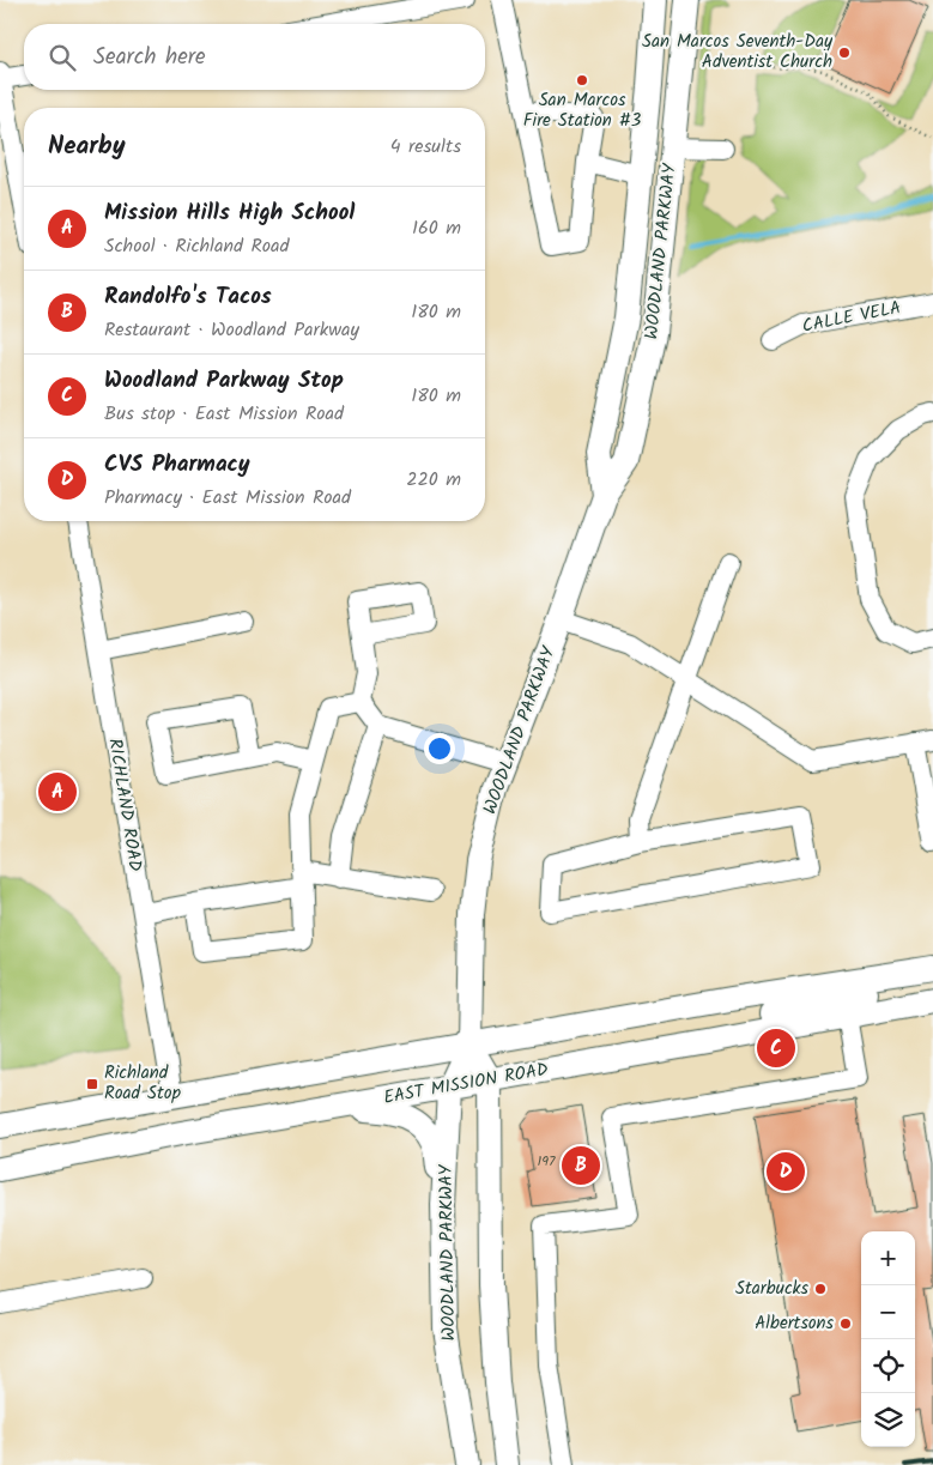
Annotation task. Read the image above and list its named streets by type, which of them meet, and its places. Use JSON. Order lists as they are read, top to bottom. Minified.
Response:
{"streets":{"main road":["WOODLAND PARKWAY","EAST MISSION ROAD"],"street":["CALLE VELA","RICHLAND ROAD"]},"crossings":[["WOODLAND PARKWAY","EAST MISSION ROAD"],["RICHLAND ROAD","EAST MISSION ROAD"]],"places":{"other":["San Marcos Seventh-Day Adventist Church","San Marcos Fire Station #3","Starbucks","Albertsons"],"transit":["Richland Road Stop"]},"house_numbers":["197"],"page":{"search":"Search here","heading":["Nearby","4 results"],"list":[{"mark":"A","name":"Mission Hills High School","note":"School · Richland Road","value":"160 m"},{"mark":"B","name":"Randolfo's Tacos","note":"Restaurant · Woodland Parkway","value":"180 m"},{"mark":"C","name":"Woodland Parkway Stop","note":"Bus stop · East Mission Road","value":"180 m"},{"mark":"D","name":"CVS Pharmacy","note":"Pharmacy · East Mission Road","value":"220 m"}],"pins":["A","C","B","D"],"map_buttons":["+","−"]}}
